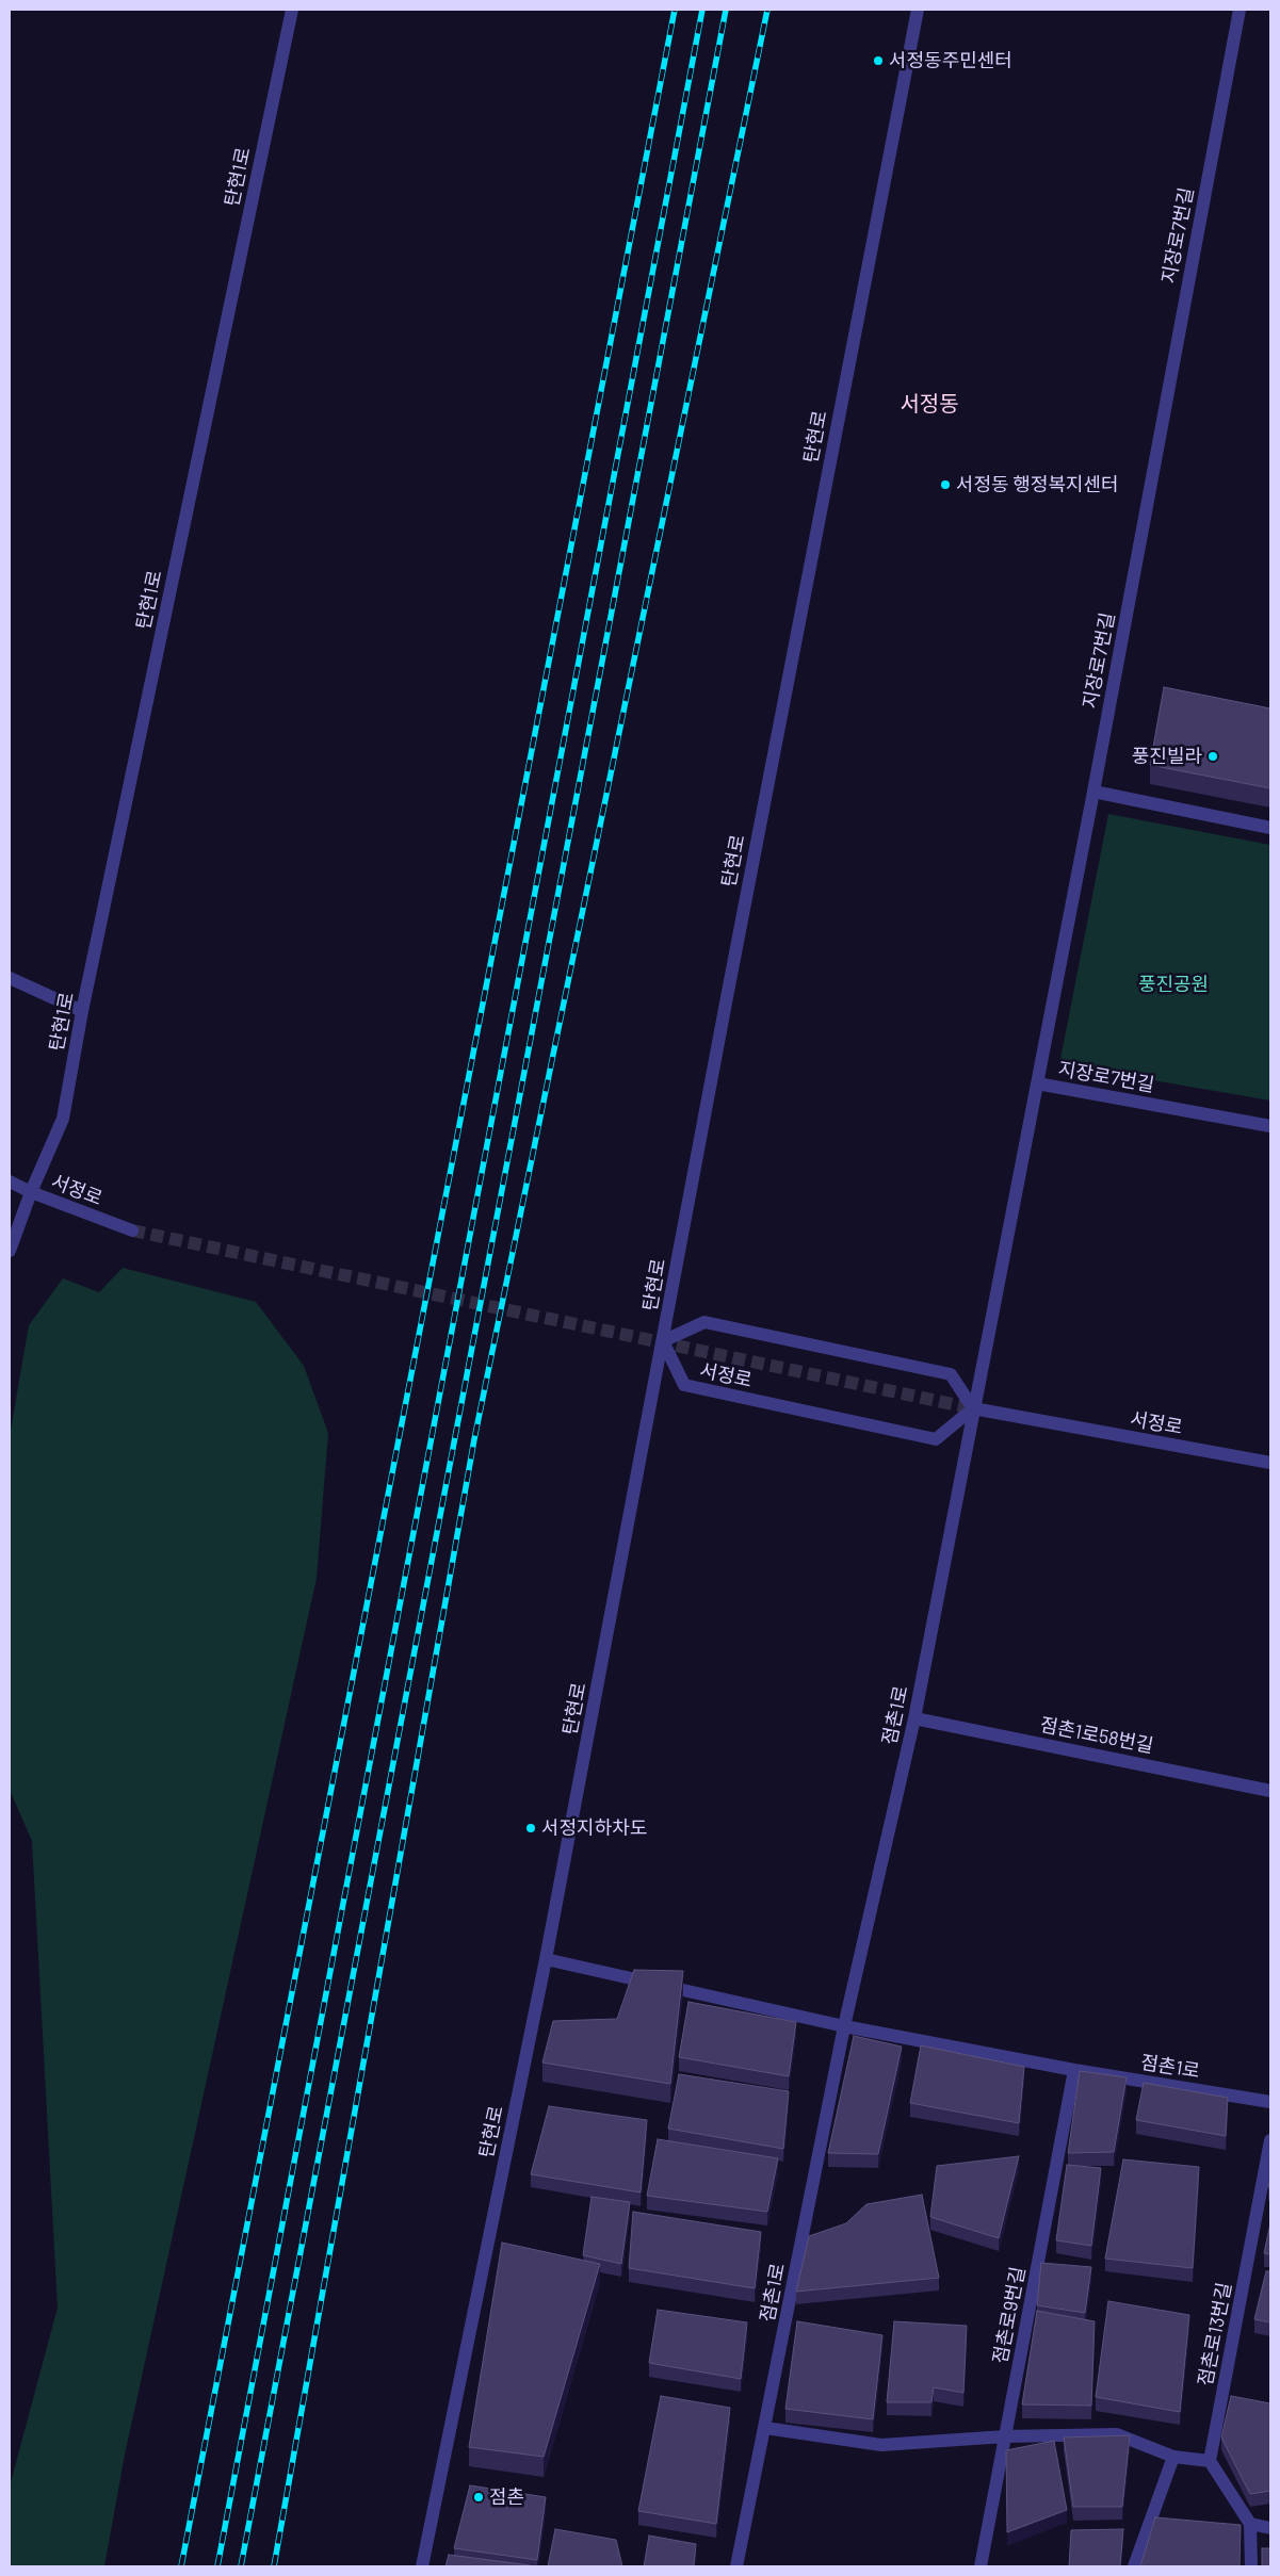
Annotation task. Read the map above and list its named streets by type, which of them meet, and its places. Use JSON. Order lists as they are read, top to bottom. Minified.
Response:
{"streets":{"street":["탄현1로","지장로7번길","탄현로","서정로","점촌1로","점촌1로58번길","점촌로9번길","점촌로13번길"]},"crossings":[["탄현1로","서정로"],["지장로7번길","점촌1로"],["탄현로","서정로"],["탄현로","점촌1로"],["서정로","점촌1로"],["점촌1로","점촌1로58번길"],["점촌1로","점촌로9번길"]],"districts":["서정동"],"parks":["풍진공원"],"places":["서정동주민센터","서정동 행정복지센터","풍진빌라","서정지하차도","점촌"]}
